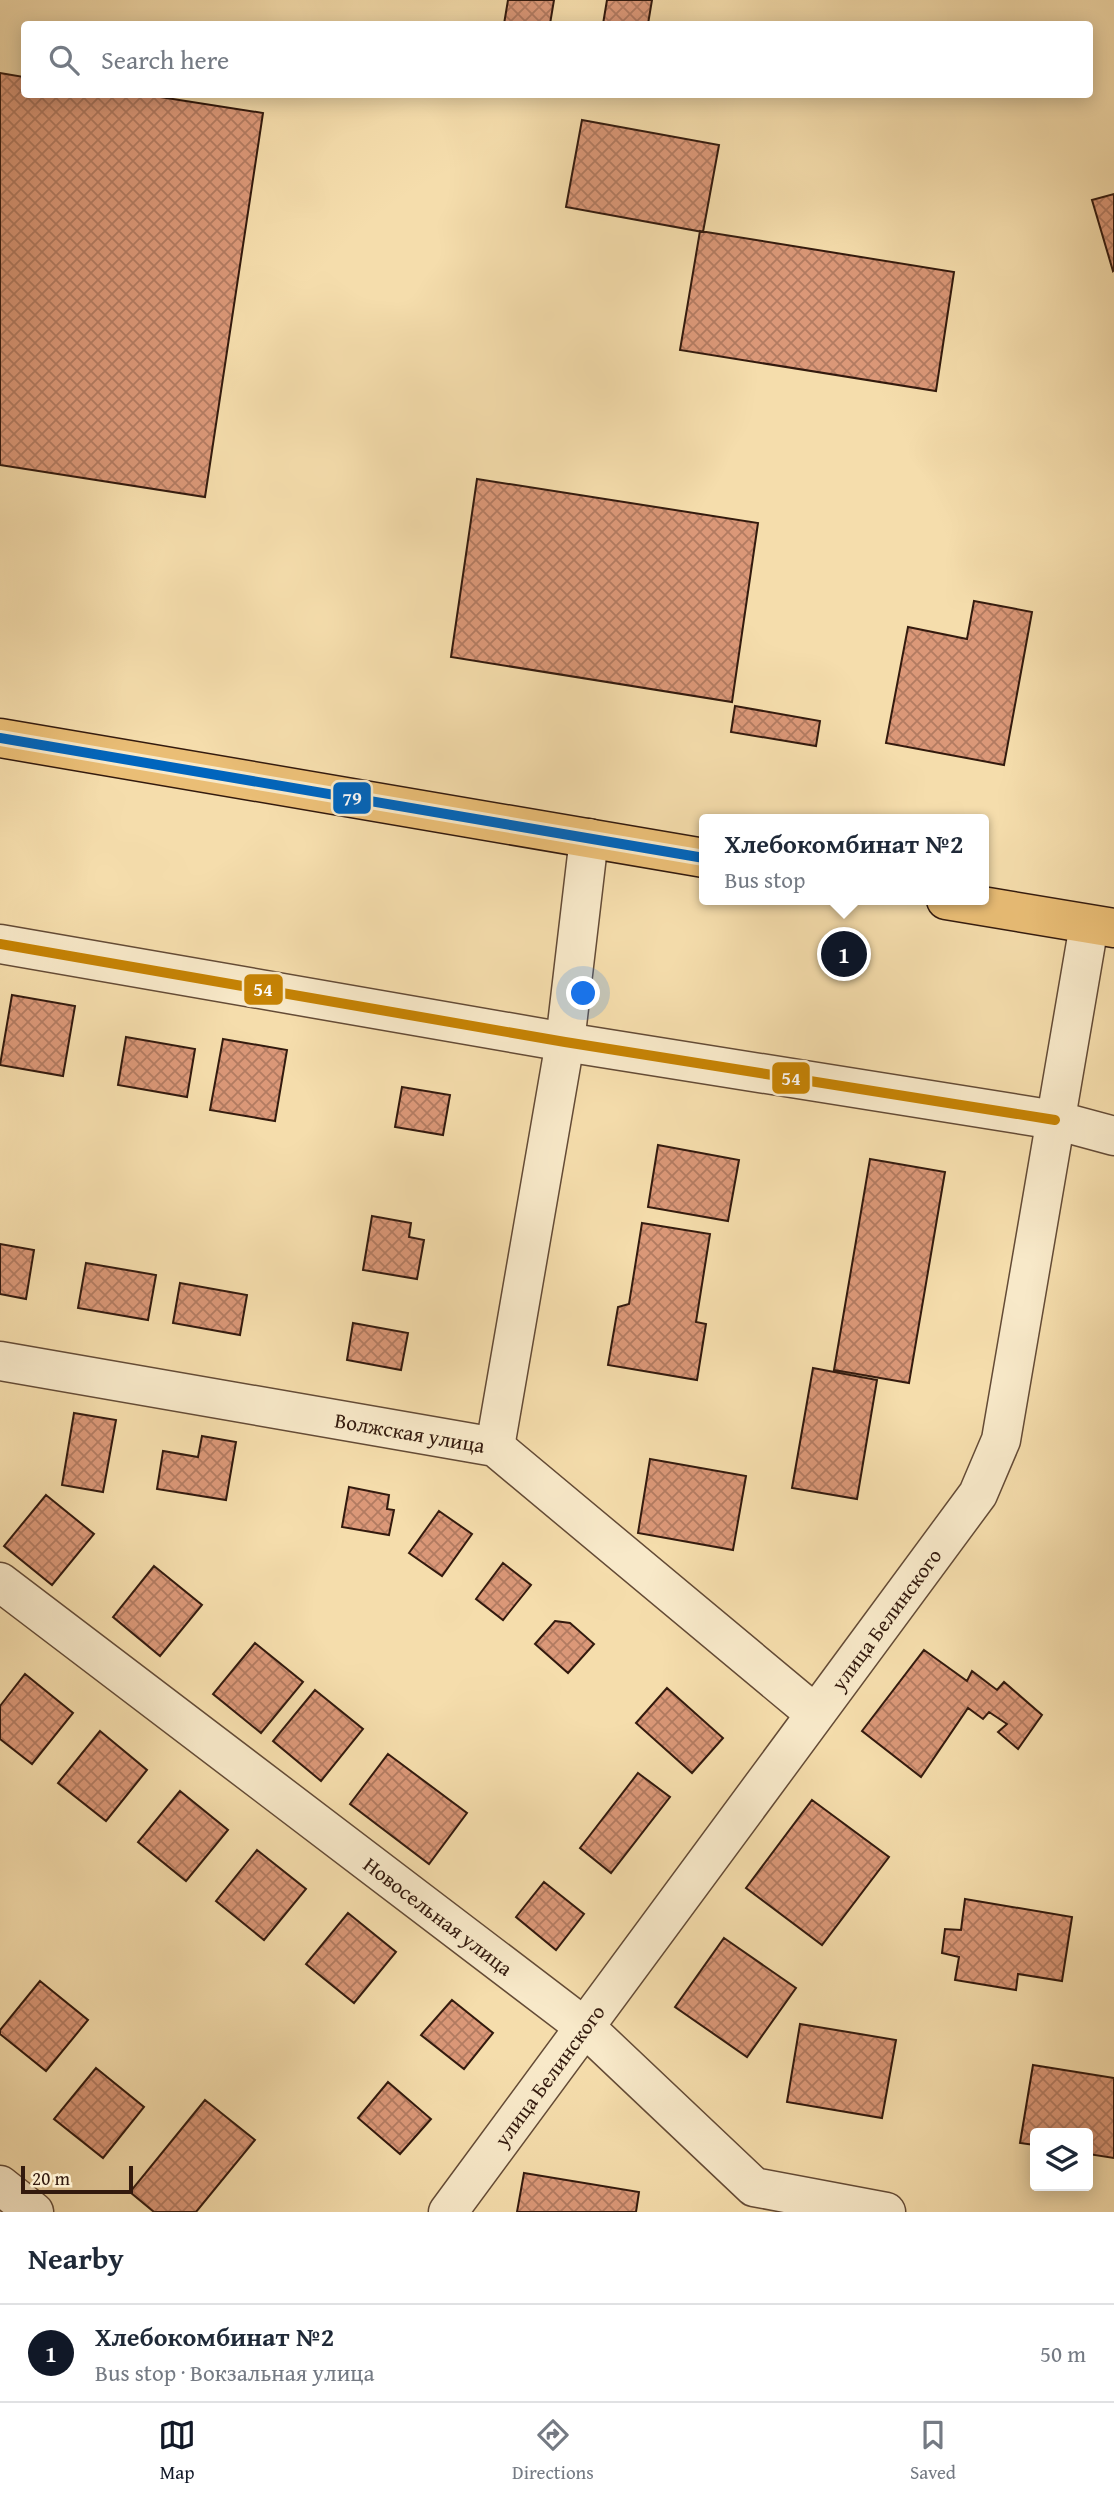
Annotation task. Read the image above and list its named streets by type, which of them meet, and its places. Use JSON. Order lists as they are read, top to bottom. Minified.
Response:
{"streets":{"street":["Волжская улица","улица Белинского","Новосельная улица"]},"crossings":[["Волжская улица","улица Белинского"],["улица Белинского","Новосельная улица"]],"lines":["transit line 79","transit line 54"],"scale_bar":"20 m","page":{"search":"Search here","popup":["Хлебокомбинат №2","Bus stop"],"pins":"1","scale":"20 m","heading":"Nearby","list":[{"mark":"1","name":"Хлебокомбинат №2","note":"Bus stop · Вокзальная улица","value":"50 m"}],"nav":["Map","Directions","Saved"]}}
